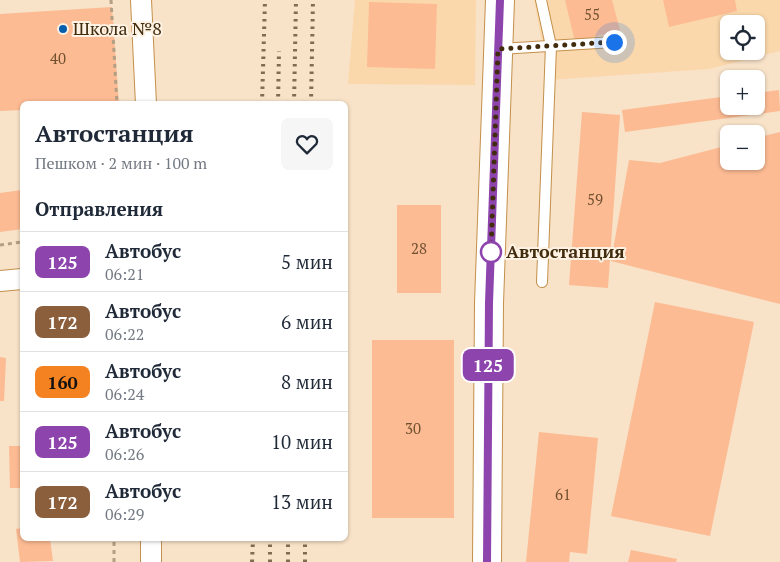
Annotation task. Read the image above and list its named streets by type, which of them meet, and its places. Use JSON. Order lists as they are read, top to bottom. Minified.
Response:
{"places":["Школа №8","Автостанция"],"lines":["bus line 125"],"house_numbers":["55","40","59","28","30","61"],"page":{"on_map":"125","map_buttons":["+","−"],"heading":[["Автостанция","Пешком · 2 мин · 100 m"],"Отправления"],"list":[{"mark":"125","name":"Автобус","note":"06:21","value":"5 мин"},{"mark":"172","name":"Автобус","note":"06:22","value":"6 мин"},{"mark":"160","name":"Автобус","note":"06:24","value":"8 мин"},{"mark":"125","name":"Автобус","note":"06:26","value":"10 мин"},{"mark":"172","name":"Автобус","note":"06:29","value":"13 мин"}]}}
